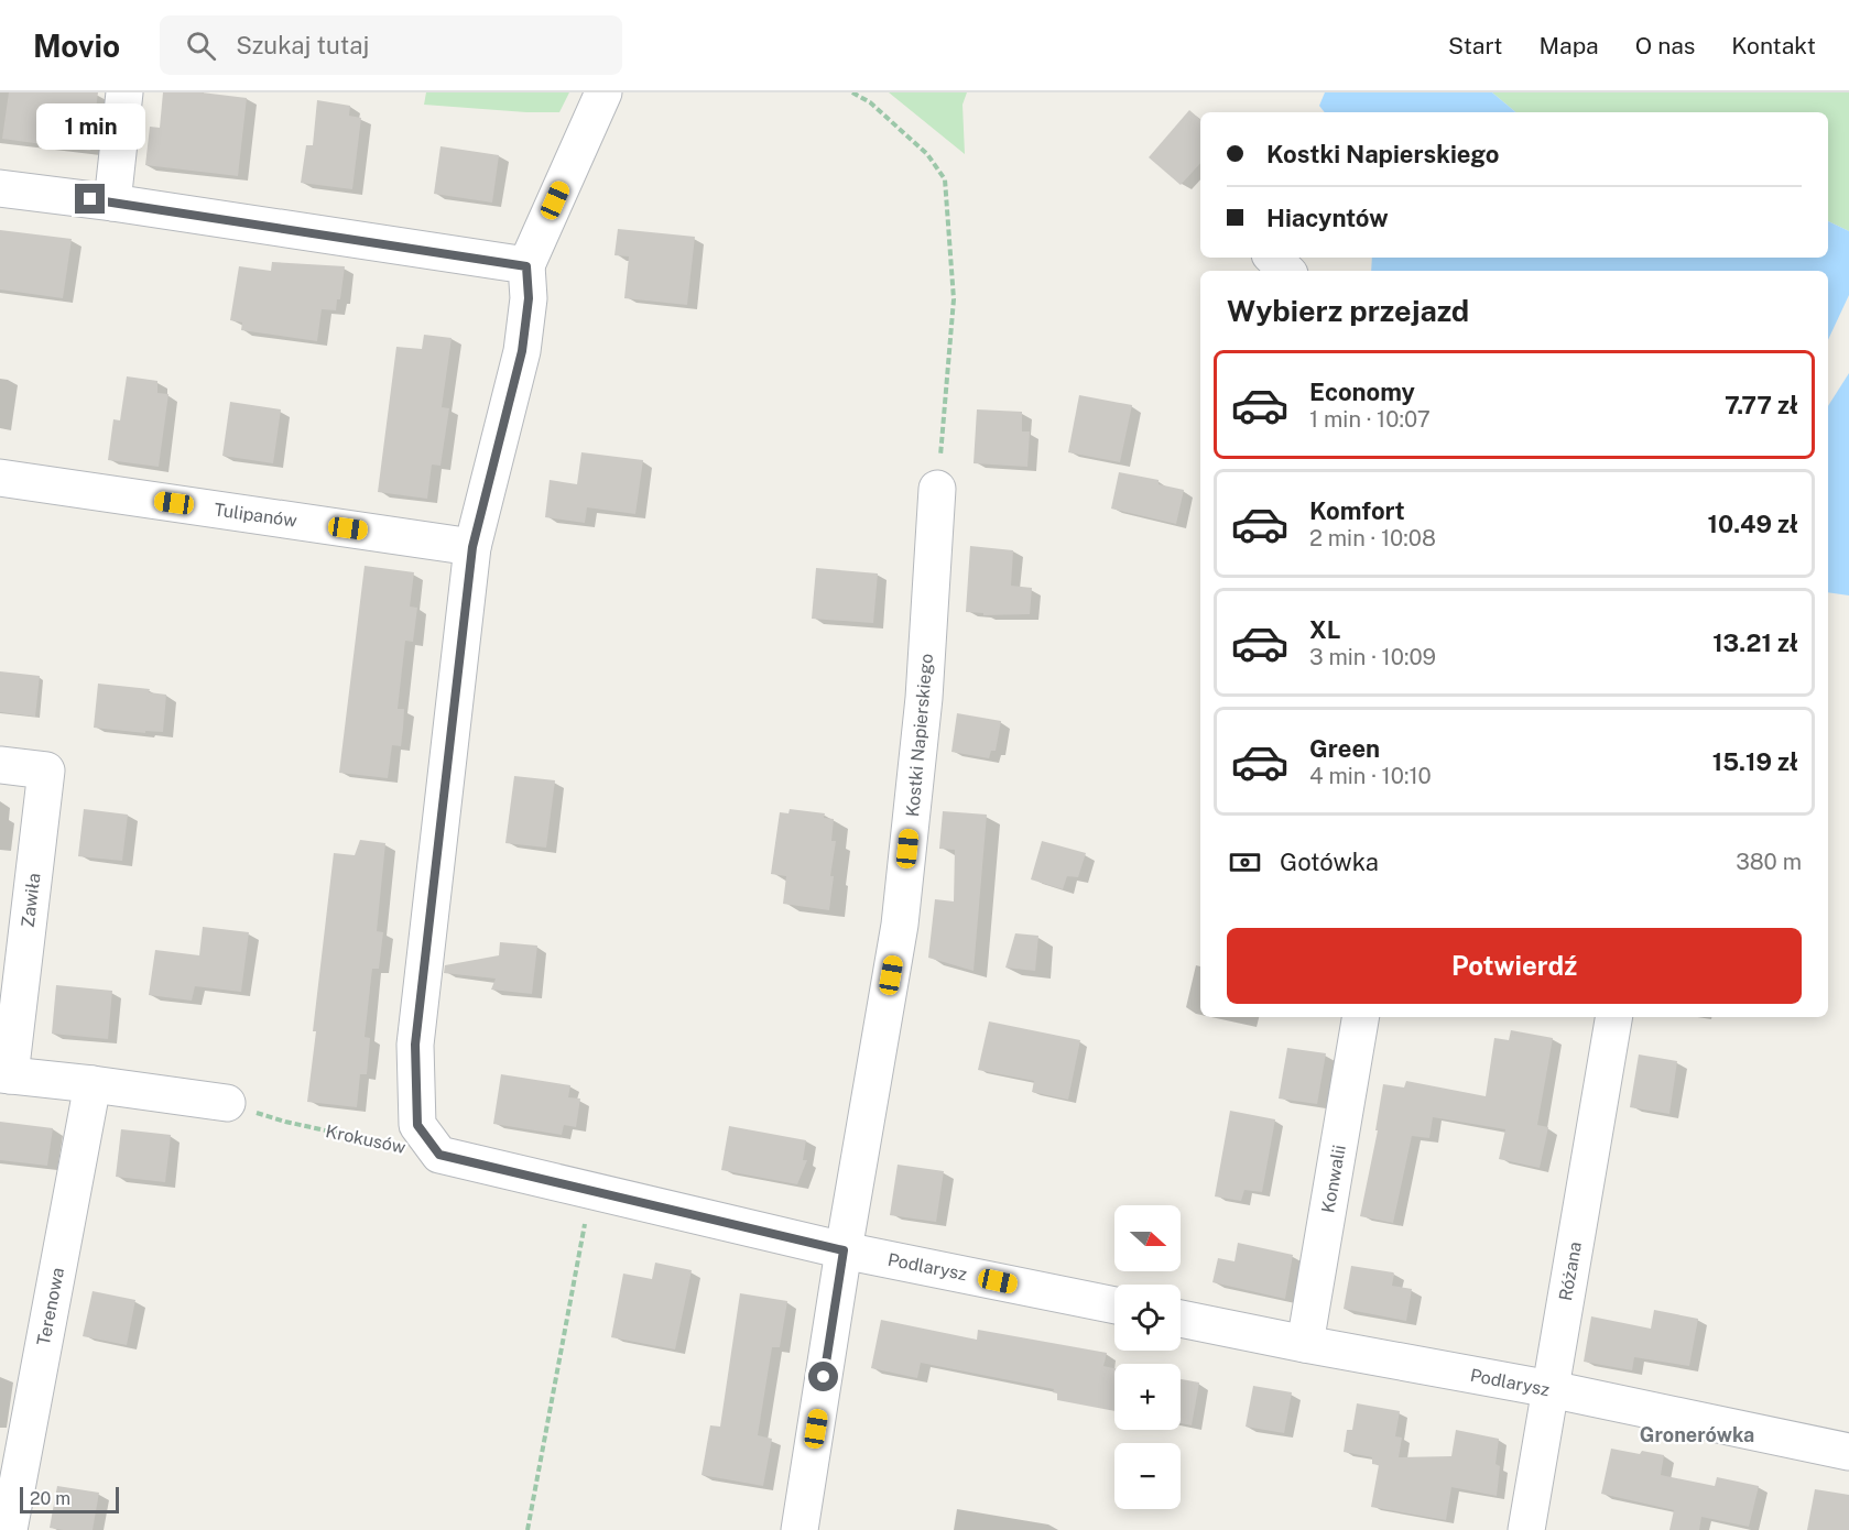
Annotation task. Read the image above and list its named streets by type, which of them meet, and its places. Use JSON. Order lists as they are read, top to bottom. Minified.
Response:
{"streets":{"street":["Tulipanów","Kostki Napierskiego","Zawiła","Konwalii","Podlarysz","Różana","Terenowa"],"path":["Krokusów"]},"crossings":[["Kostki Napierskiego","Podlarysz"],["Konwalii","Podlarysz"],["Podlarysz","Różana"]],"districts":["Gronerówka"],"scale_bar":"20 m","north":"right","page":{"header":"Movio","search":"Szukaj tutaj","nav":["Start","Mapa","O nas","Kontakt"],"bubble":"1 min","banner":["Kostki Napierskiego","Hiacyntów"],"heading":"Wybierz przejazd","list":[{"name":"Economy","note":"1 min · 10:07","value":"7.77 zł"},{"name":"Komfort","note":"2 min · 10:08","value":"10.49 zł"},{"name":"XL","note":"3 min · 10:09","value":"13.21 zł"},{"name":"Green","note":"4 min · 10:10","value":"15.19 zł"}],"pay":["Gotówka","380 m"],"buttons":"Potwierdź","map_buttons":["+","−"],"scale":"20 m"}}
